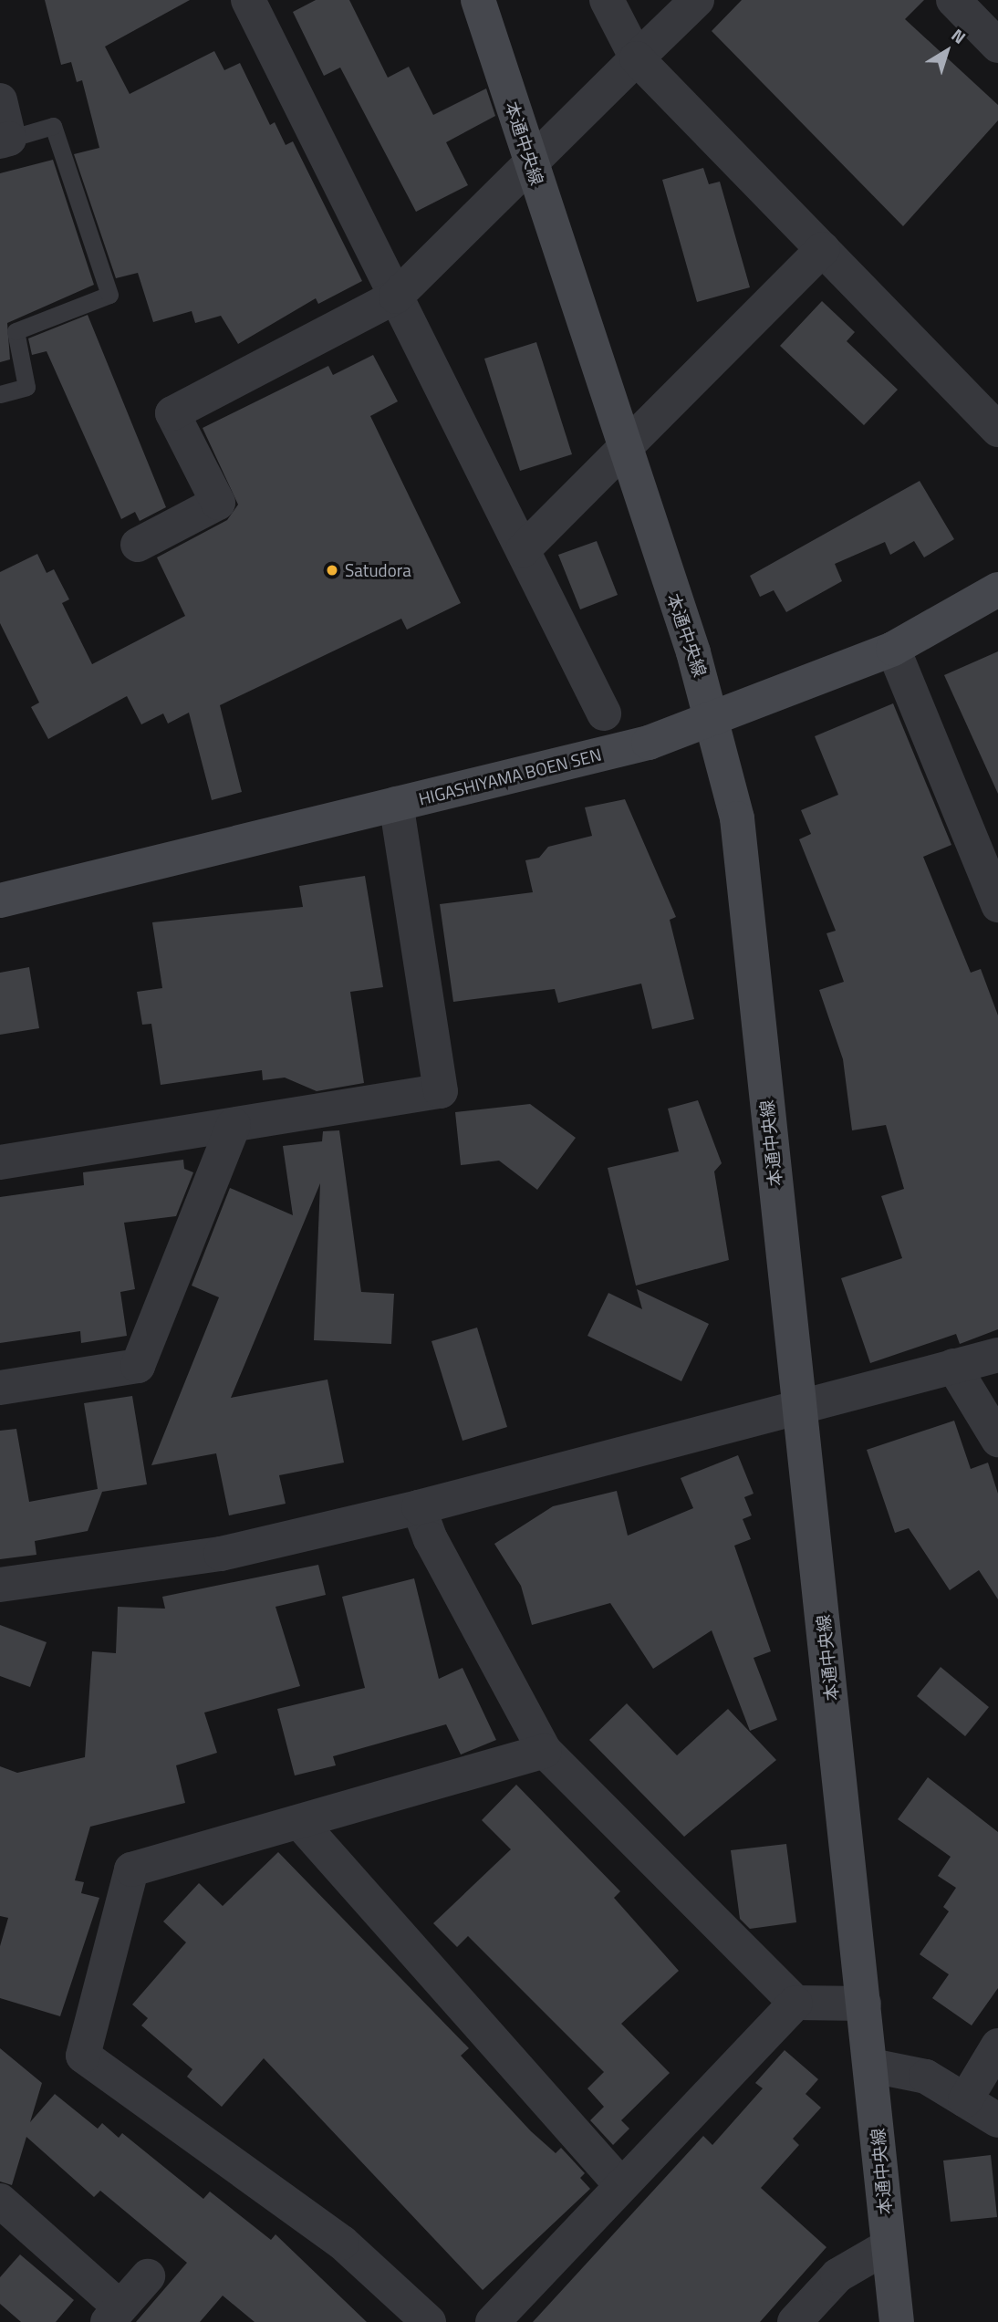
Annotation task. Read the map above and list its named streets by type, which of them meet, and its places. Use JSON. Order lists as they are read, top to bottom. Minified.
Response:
{"streets":{"street":["本通中央線","HIGASHIYAMA BOEN SEN"]},"crossings":[["本通中央線","HIGASHIYAMA BOEN SEN"]],"places":["Satudora"],"north":"top right"}
